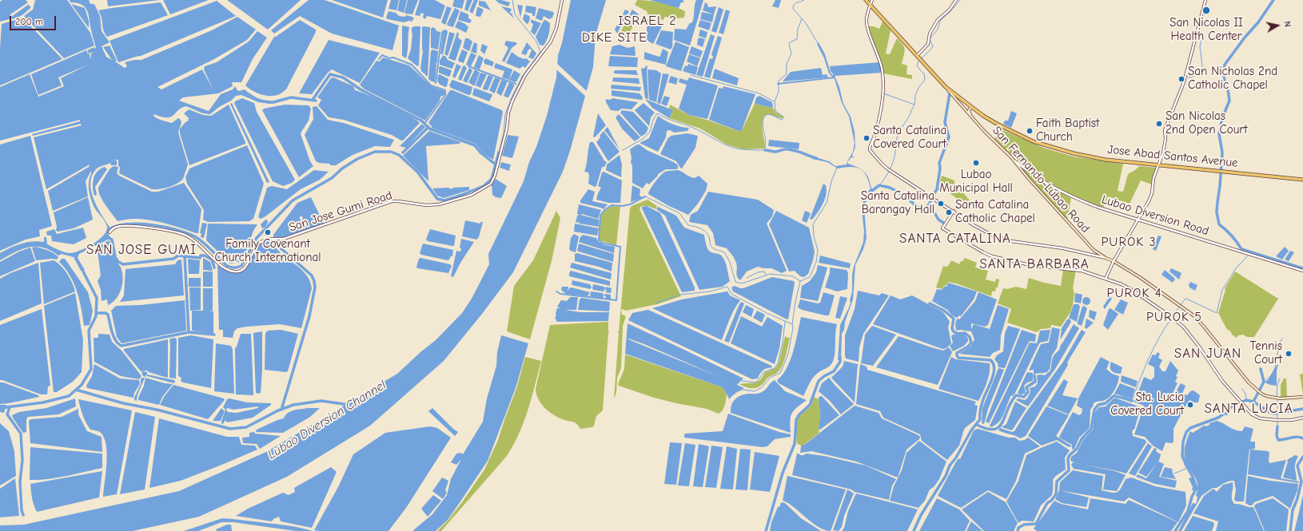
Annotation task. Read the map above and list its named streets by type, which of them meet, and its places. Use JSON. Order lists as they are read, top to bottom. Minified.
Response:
{"streets":{"highway":["Jose Abad Santos Avenue"],"main road":["San Fernando-Lubao Road"],"street":["San Jose Gumi Road","Lubao Diversion Road"]},"crossings":[["Jose Abad Santos Avenue","San Fernando-Lubao Road"],["San Fernando-Lubao Road","Lubao Diversion Road"]],"districts":["ISRAEL 2","DIKE SITE","SANTA CATALINA","PUROK 3","SAN JOSE GUMI","SANTA BARBARA","PUROK 4","PUROK 5","SAN JUAN","SANTA LUCIA"],"water":["Lubao Diversion Channel"],"places":["San Nicolas II Health Center","San Nicholas 2nd Catholic Chapel","San Nicolas 2nd Open Court","Faith Baptist Church","Santa Catalina Covered Court","Lubao Municipal Hall","Santa Catalina Barangay Hall","Santa Catalina Catholic Chapel","Family Covenant Church International","Tennis Court","Sta. Lucia Covered Court"],"scale_bar":"200 m","north":"right"}
